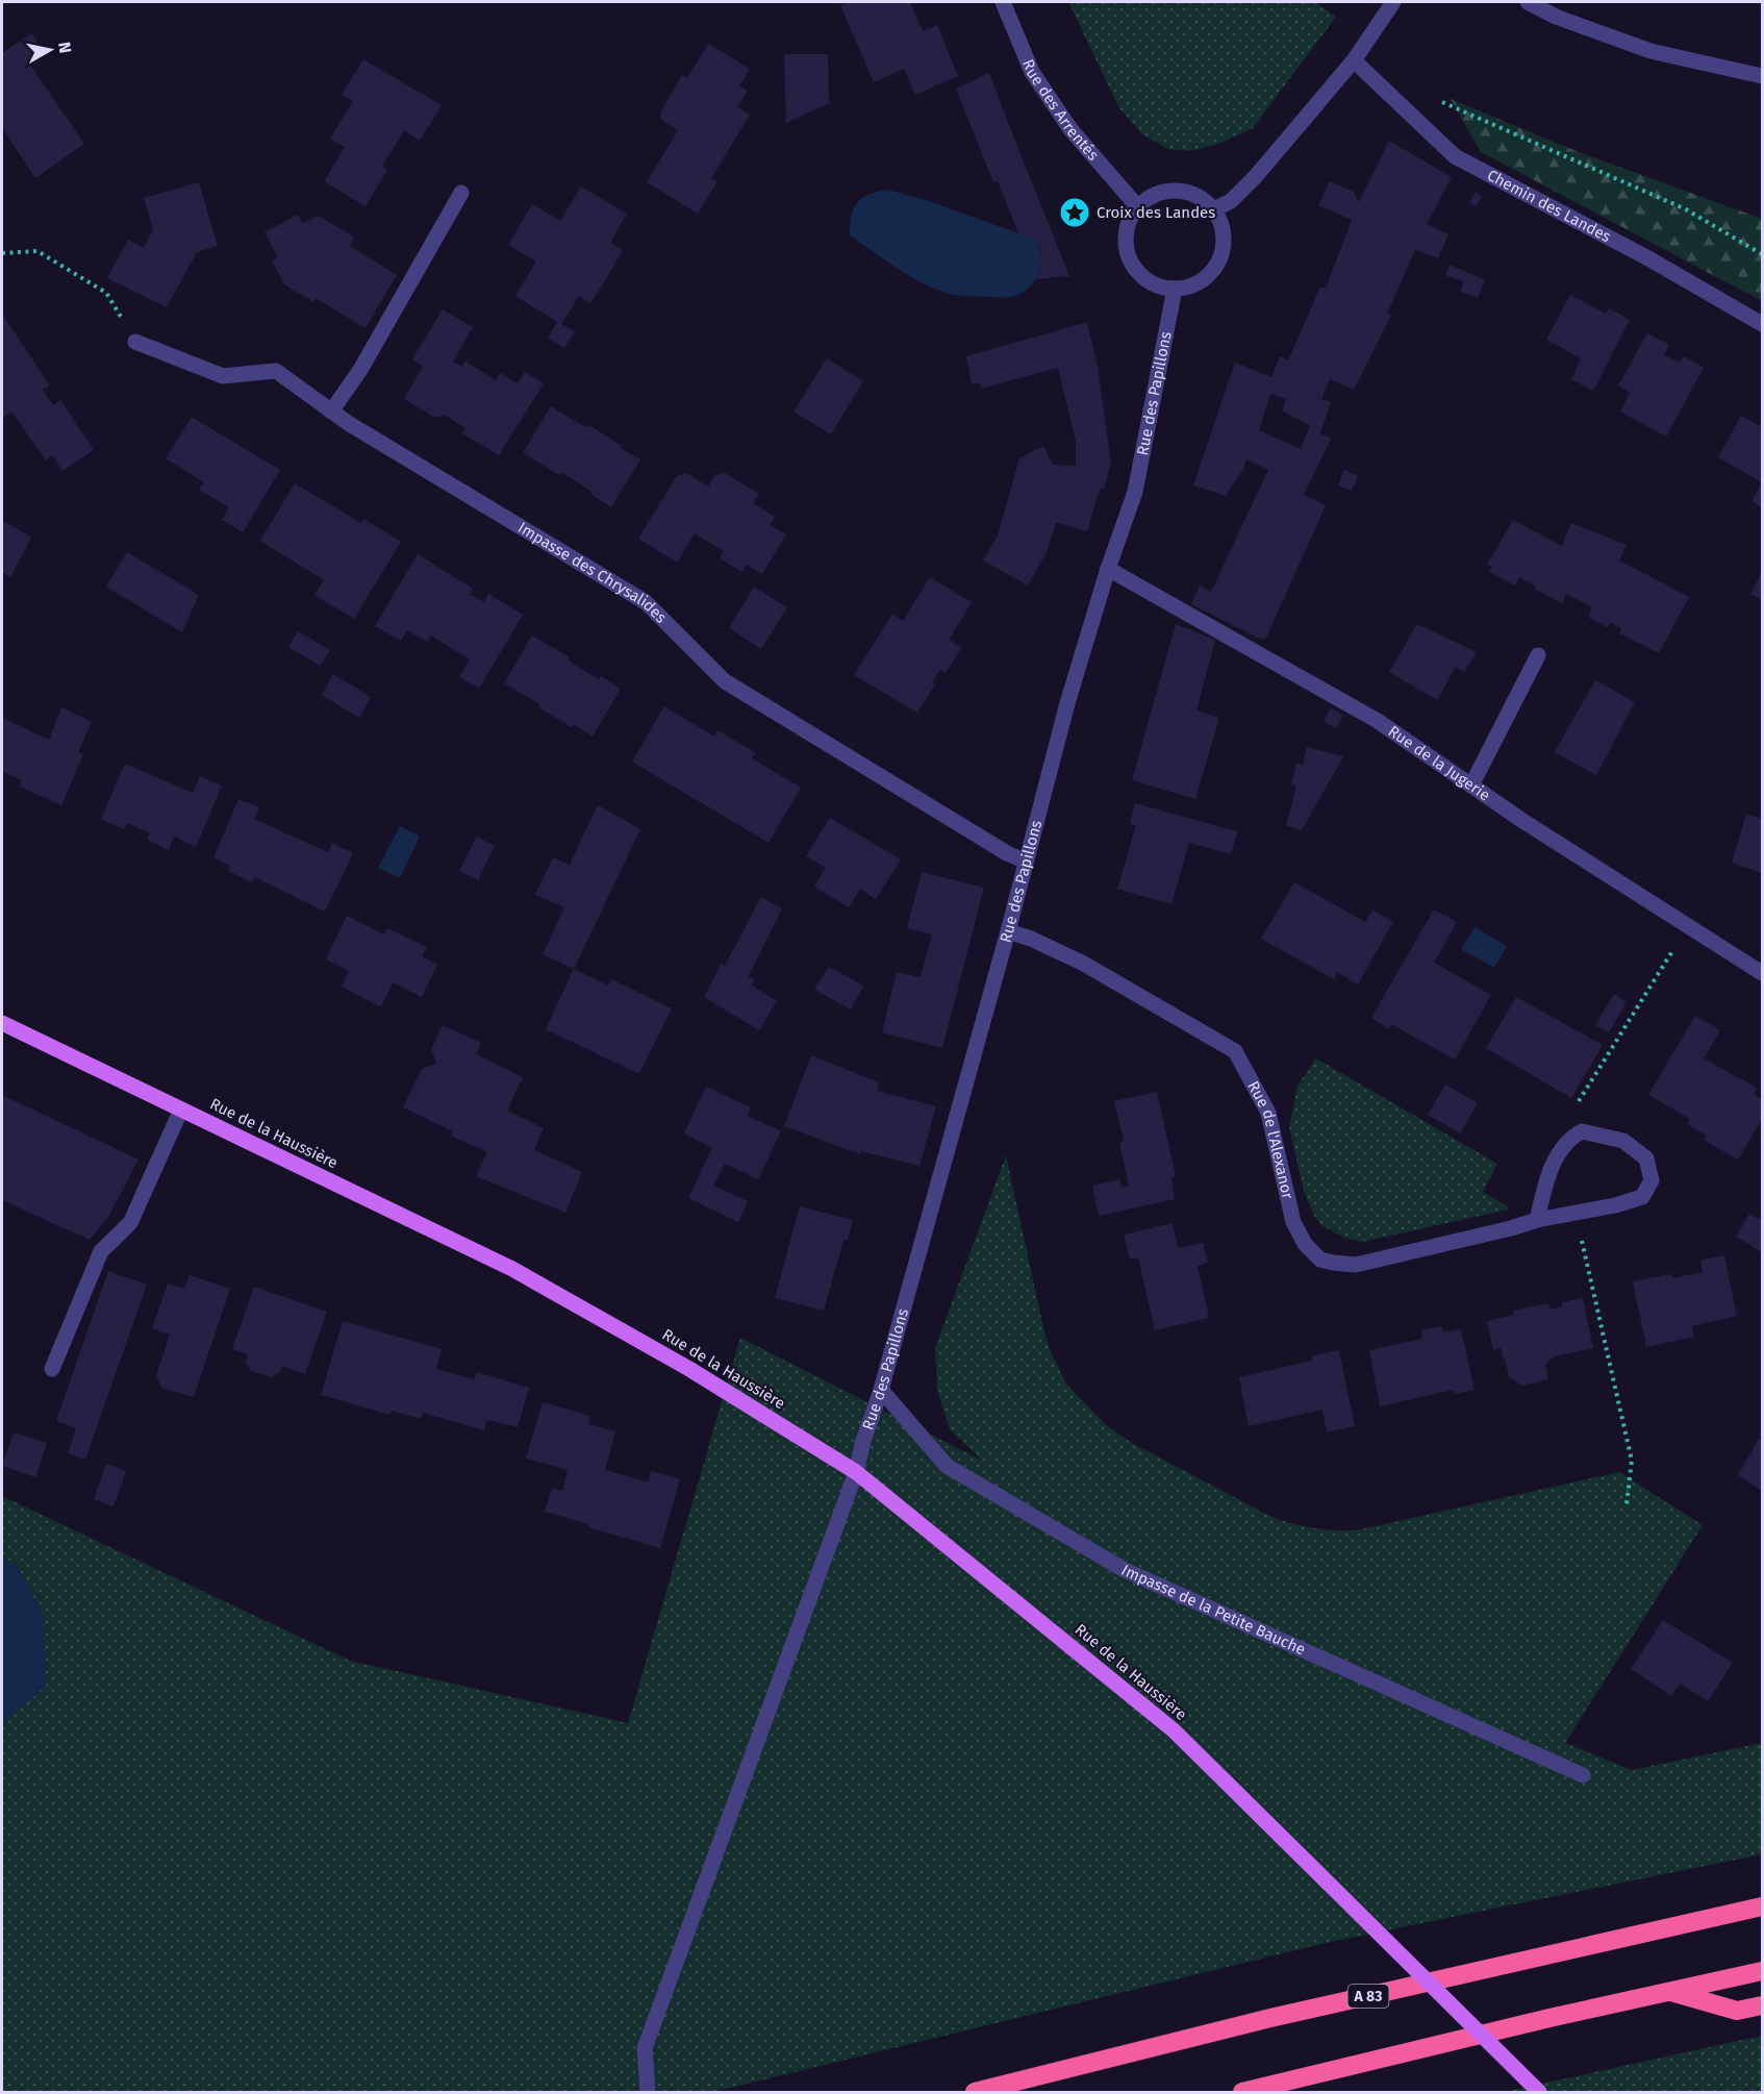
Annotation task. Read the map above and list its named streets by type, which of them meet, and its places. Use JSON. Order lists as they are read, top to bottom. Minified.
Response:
{"streets":{"highway":["A 83"],"main road":["Rue de la Haussière"],"street":["Rue des Arrentés","Chemin des Landes","Rue des Papillons","Impasse des Chrysalides","Rue de la Jugerie","Rue de l'Alexanor","Impasse de la Petite Bauche"]},"crossings":[["Rue des Arrentés","Rue des Papillons"],["Rue des Papillons","Impasse des Chrysalides"],["Rue des Papillons","Rue de la Jugerie"],["Rue des Papillons","Rue de la Haussière"],["Rue des Papillons","Rue de l'Alexanor"],["Rue des Papillons","Impasse de la Petite Bauche"]],"places":{"place":["Croix des Landes"]},"north":"right"}
